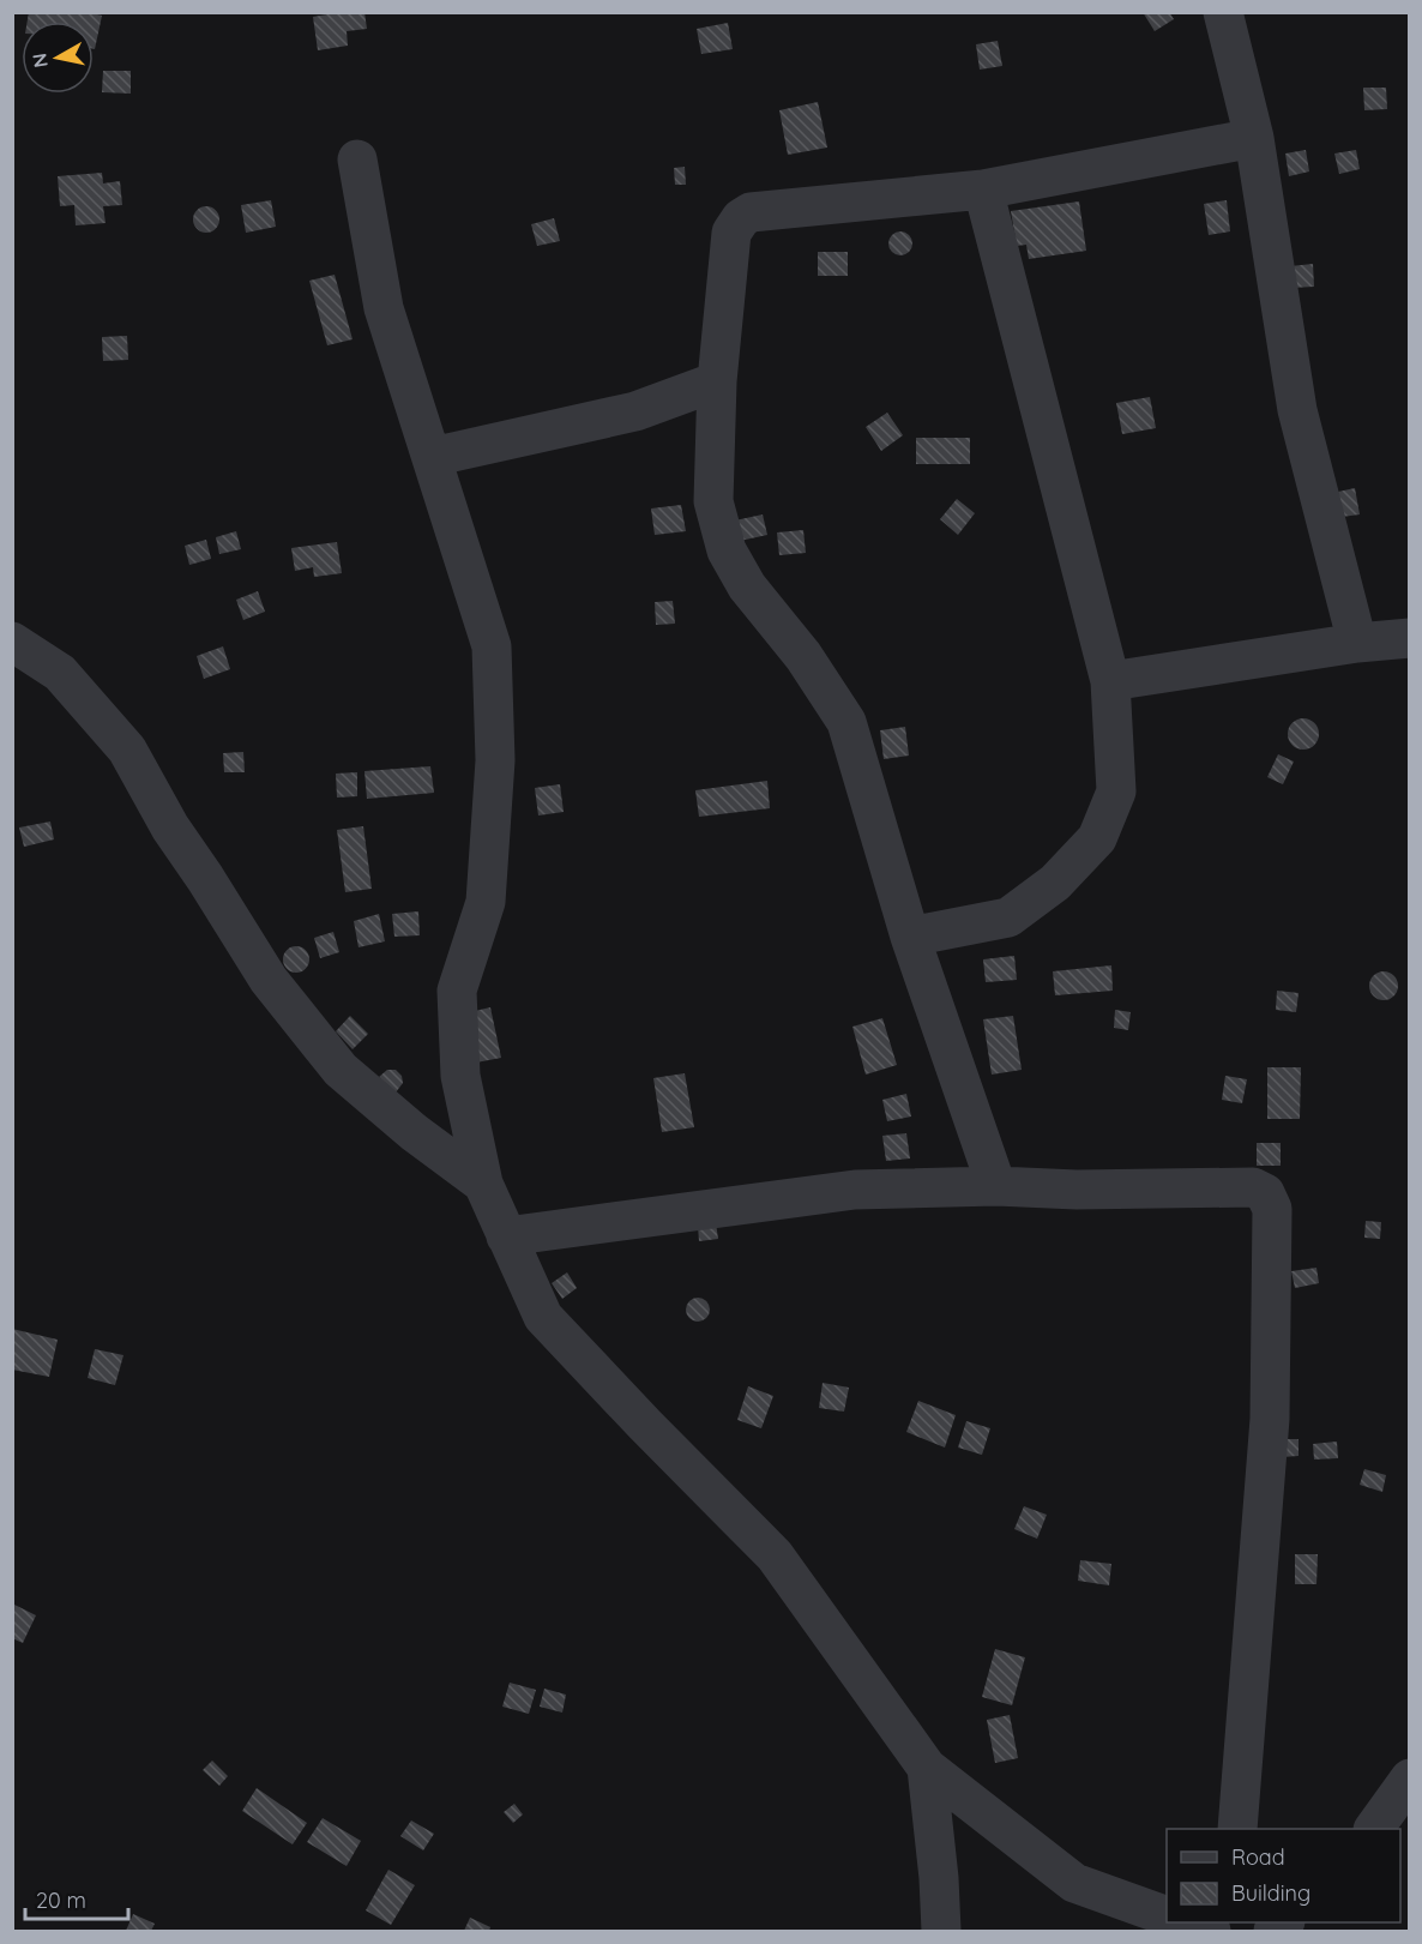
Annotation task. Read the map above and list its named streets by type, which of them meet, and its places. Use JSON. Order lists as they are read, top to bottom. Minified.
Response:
{"legend":["Road","Building"],"scale_bar":"20 m","north":"left"}
